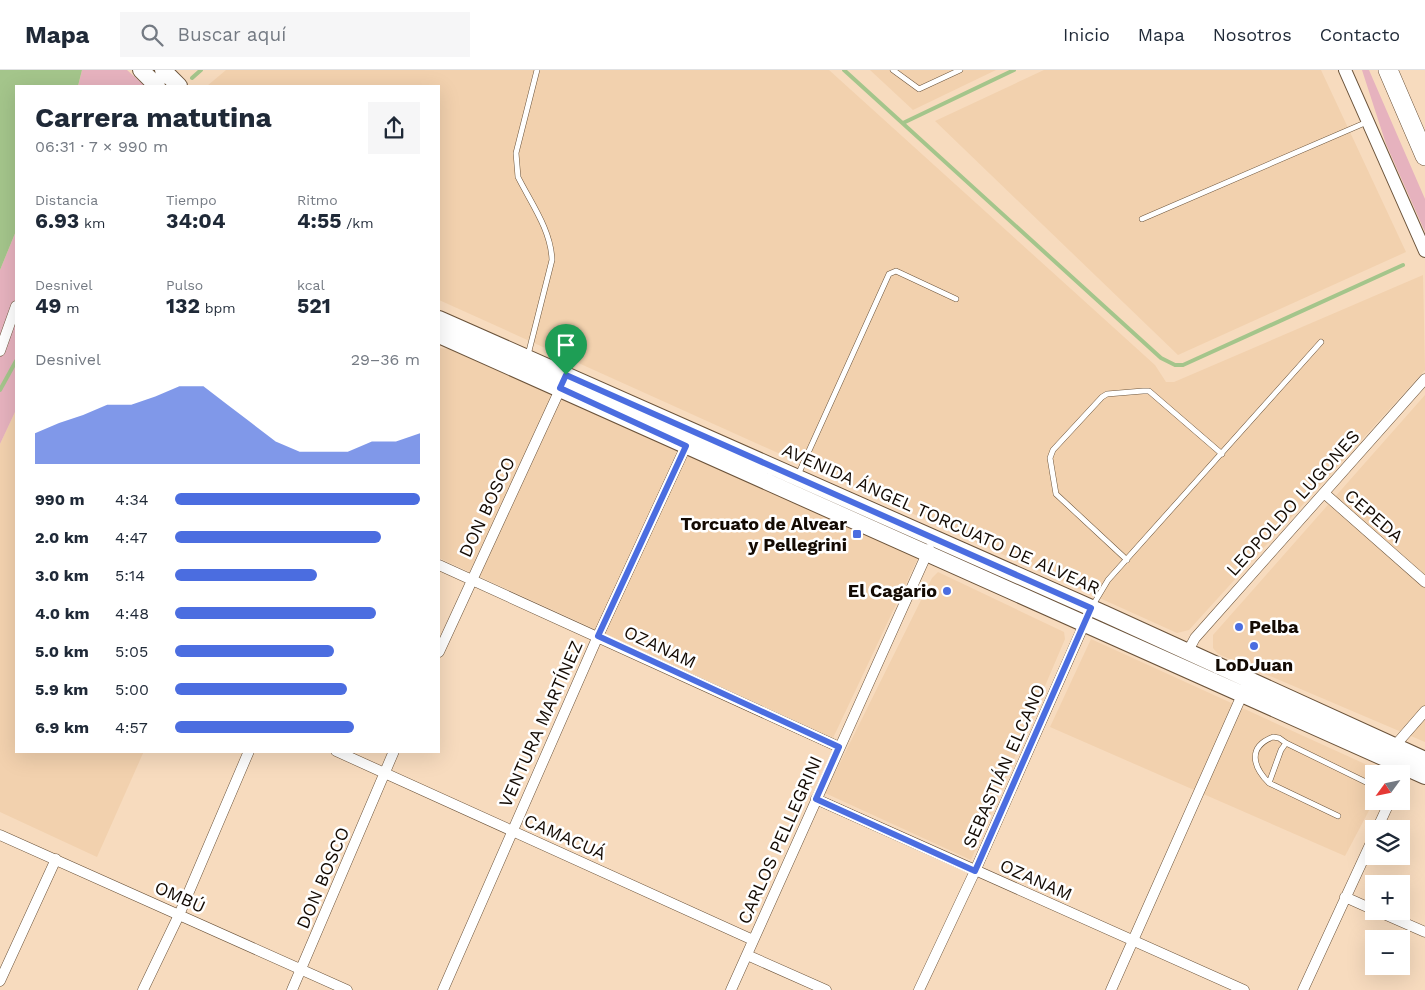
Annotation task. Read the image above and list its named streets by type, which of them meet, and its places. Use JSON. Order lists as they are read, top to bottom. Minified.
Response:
{"streets":{"main road":["AVENIDA ÁNGEL TORCUATO DE ALVEAR"],"street":["LEOPOLDO LUGONES","DON BOSCO","CEPEDA","OZANAM","VENTURA MARTÍNEZ","SEBASTIÁN ELCANO","CAMACUÁ","CARLOS PELLEGRINI","OMBÚ"]},"crossings":[["LEOPOLDO LUGONES","CEPEDA"],["LEOPOLDO LUGONES","AVENIDA ÁNGEL TORCUATO DE ALVEAR"],["DON BOSCO","AVENIDA ÁNGEL TORCUATO DE ALVEAR"],["DON BOSCO","OZANAM"],["DON BOSCO","CAMACUÁ"],["DON BOSCO","OMBÚ"],["AVENIDA ÁNGEL TORCUATO DE ALVEAR","VENTURA MARTÍNEZ"],["AVENIDA ÁNGEL TORCUATO DE ALVEAR","SEBASTIÁN ELCANO"],["AVENIDA ÁNGEL TORCUATO DE ALVEAR","CARLOS PELLEGRINI"],["OZANAM","VENTURA MARTÍNEZ"],["OZANAM","SEBASTIÁN ELCANO"],["OZANAM","CARLOS PELLEGRINI"],["VENTURA MARTÍNEZ","CAMACUÁ"],["CAMACUÁ","CARLOS PELLEGRINI"]],"places":{"transit":["Torcuato de Alvear y Pellegrini"],"other":["El Cagario","Pelba","LoDJuan"]},"north":"bottom left","page":{"header":"Mapa","search":"Buscar aquí","nav":["Inicio","Mapa","Nosotros","Contacto"],"heading":["Carrera matutina","06:31 · 7 × 990 m"],"stats":[["Distancia","6.93 km"],["Tiempo","34:04"],["Ritmo","4:55 /km"],["Desnivel","49 m"],["Pulso","132 bpm"],["kcal","521"]],"chart":["Desnivel","29–36 m"],"list":[{"name":"990 m","note":"4:34"},{"name":"2.0 km","note":"4:47"},{"name":"3.0 km","note":"5:14"},{"name":"4.0 km","note":"4:48"},{"name":"5.0 km","note":"5:05"},{"name":"5.9 km","note":"5:00"},{"name":"6.9 km","note":"4:57"}],"map_buttons":["+","−"]}}
